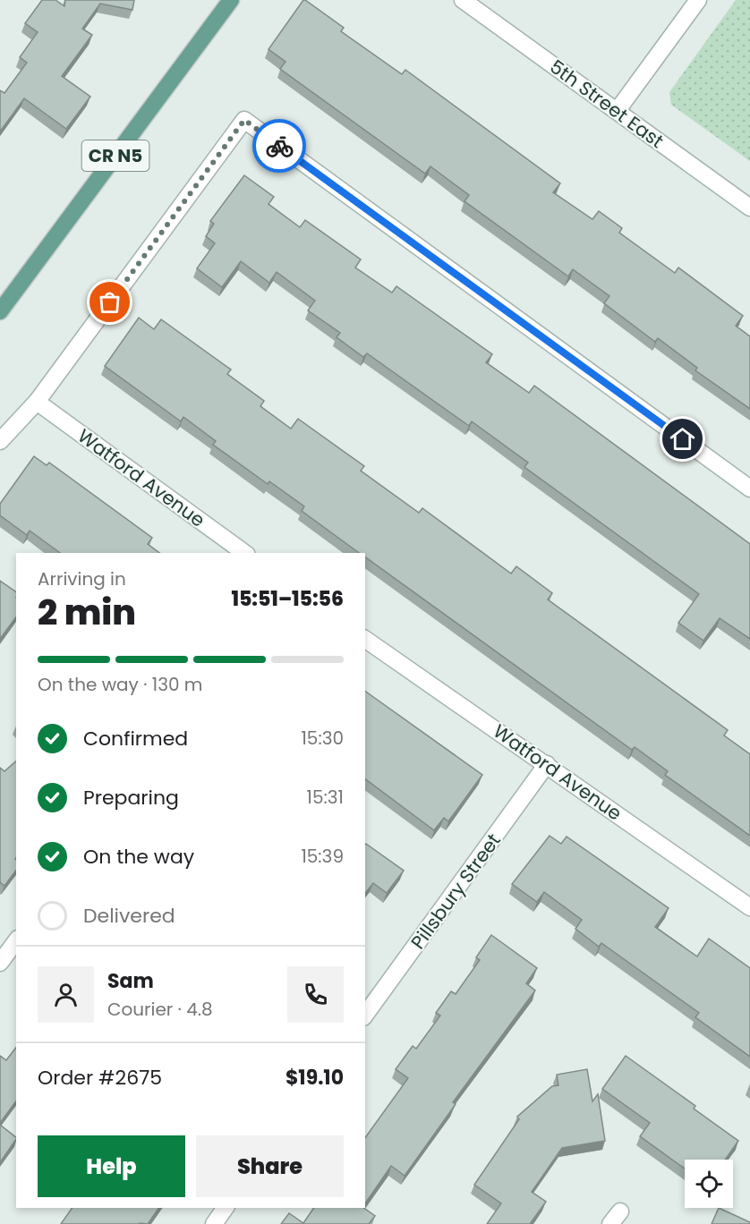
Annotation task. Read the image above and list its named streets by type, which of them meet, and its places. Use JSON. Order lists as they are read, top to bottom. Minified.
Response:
{"streets":{"main road":["CR N5"],"street":["5th Street East","Watford Avenue","Pillsbury Street"]},"crossings":[["Watford Avenue","Pillsbury Street"]],"page":{"heading":["2 min","Arriving in","15:51–15:56"],"panel":["Sam","Courier · 4.8","Order #2675","$19.10"],"bar":"On the way · 130 m","list":[["Confirmed","15:30"],["Preparing","15:31"],["On the way","15:39"],"Delivered"],"buttons":["Help","Share"]}}
